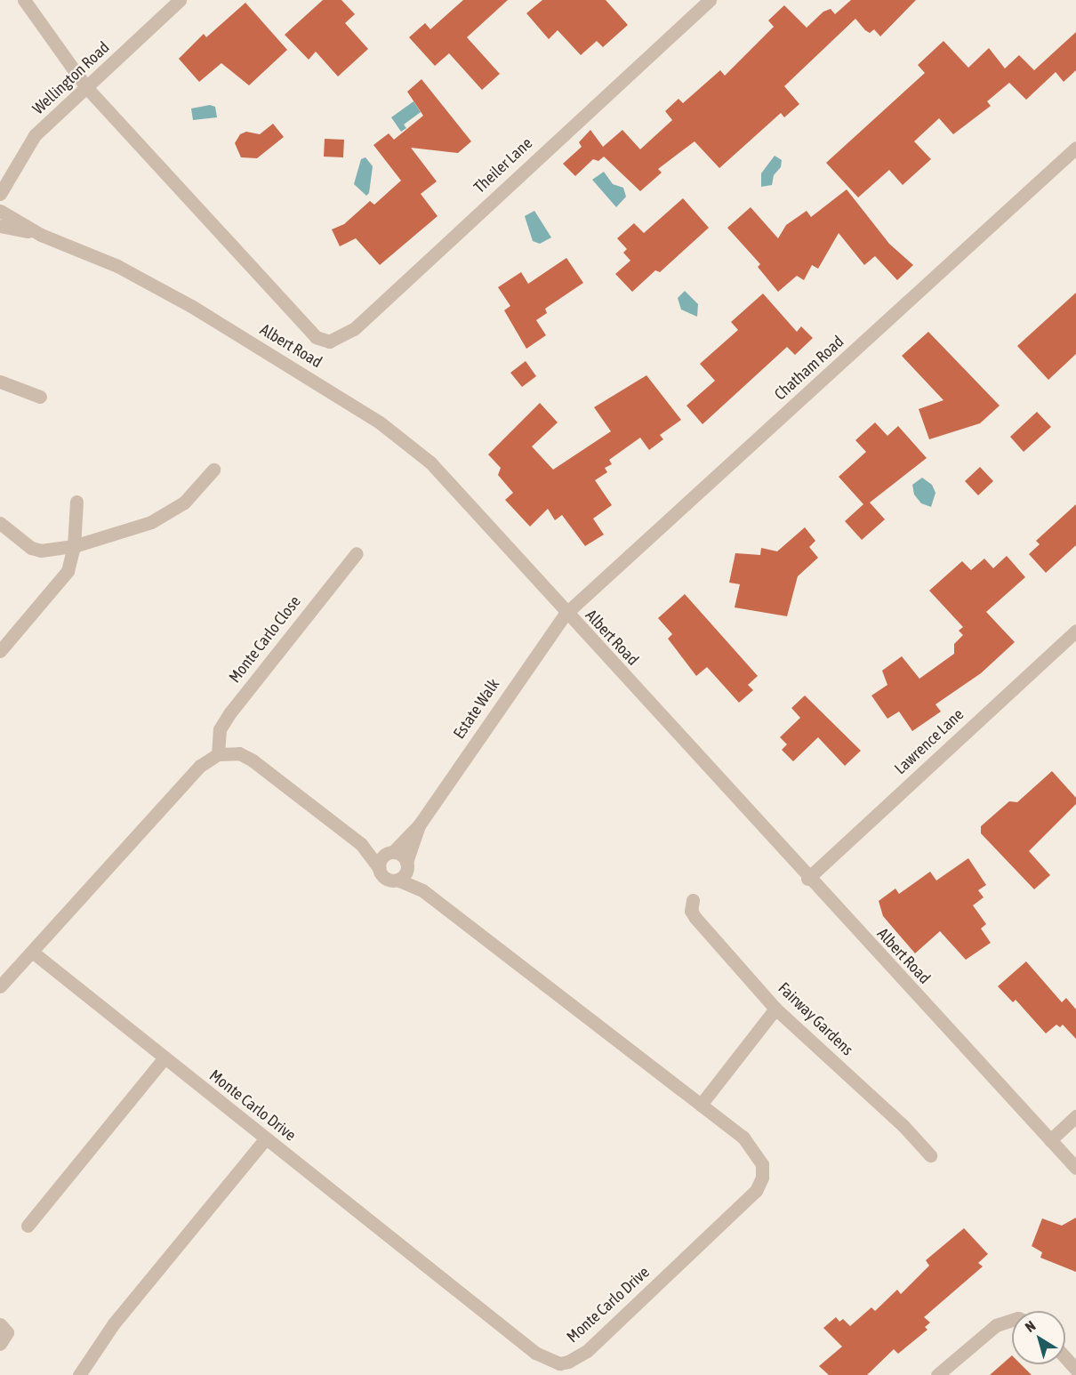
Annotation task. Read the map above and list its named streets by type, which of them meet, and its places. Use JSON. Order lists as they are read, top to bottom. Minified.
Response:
{"streets":{"street":["Wellington Road","Theiler Lane","Albert Road","Chatham Road","Monte Carlo Close","Estate Walk","Lawrence Lane","Fairway Gardens","Monte Carlo Drive"]},"crossings":[["Wellington Road","Albert Road"],["Theiler Lane","Albert Road"],["Albert Road","Chatham Road"],["Albert Road","Estate Walk"],["Albert Road","Lawrence Lane"],["Chatham Road","Estate Walk"],["Estate Walk","Monte Carlo Drive"]],"north":"top left"}
